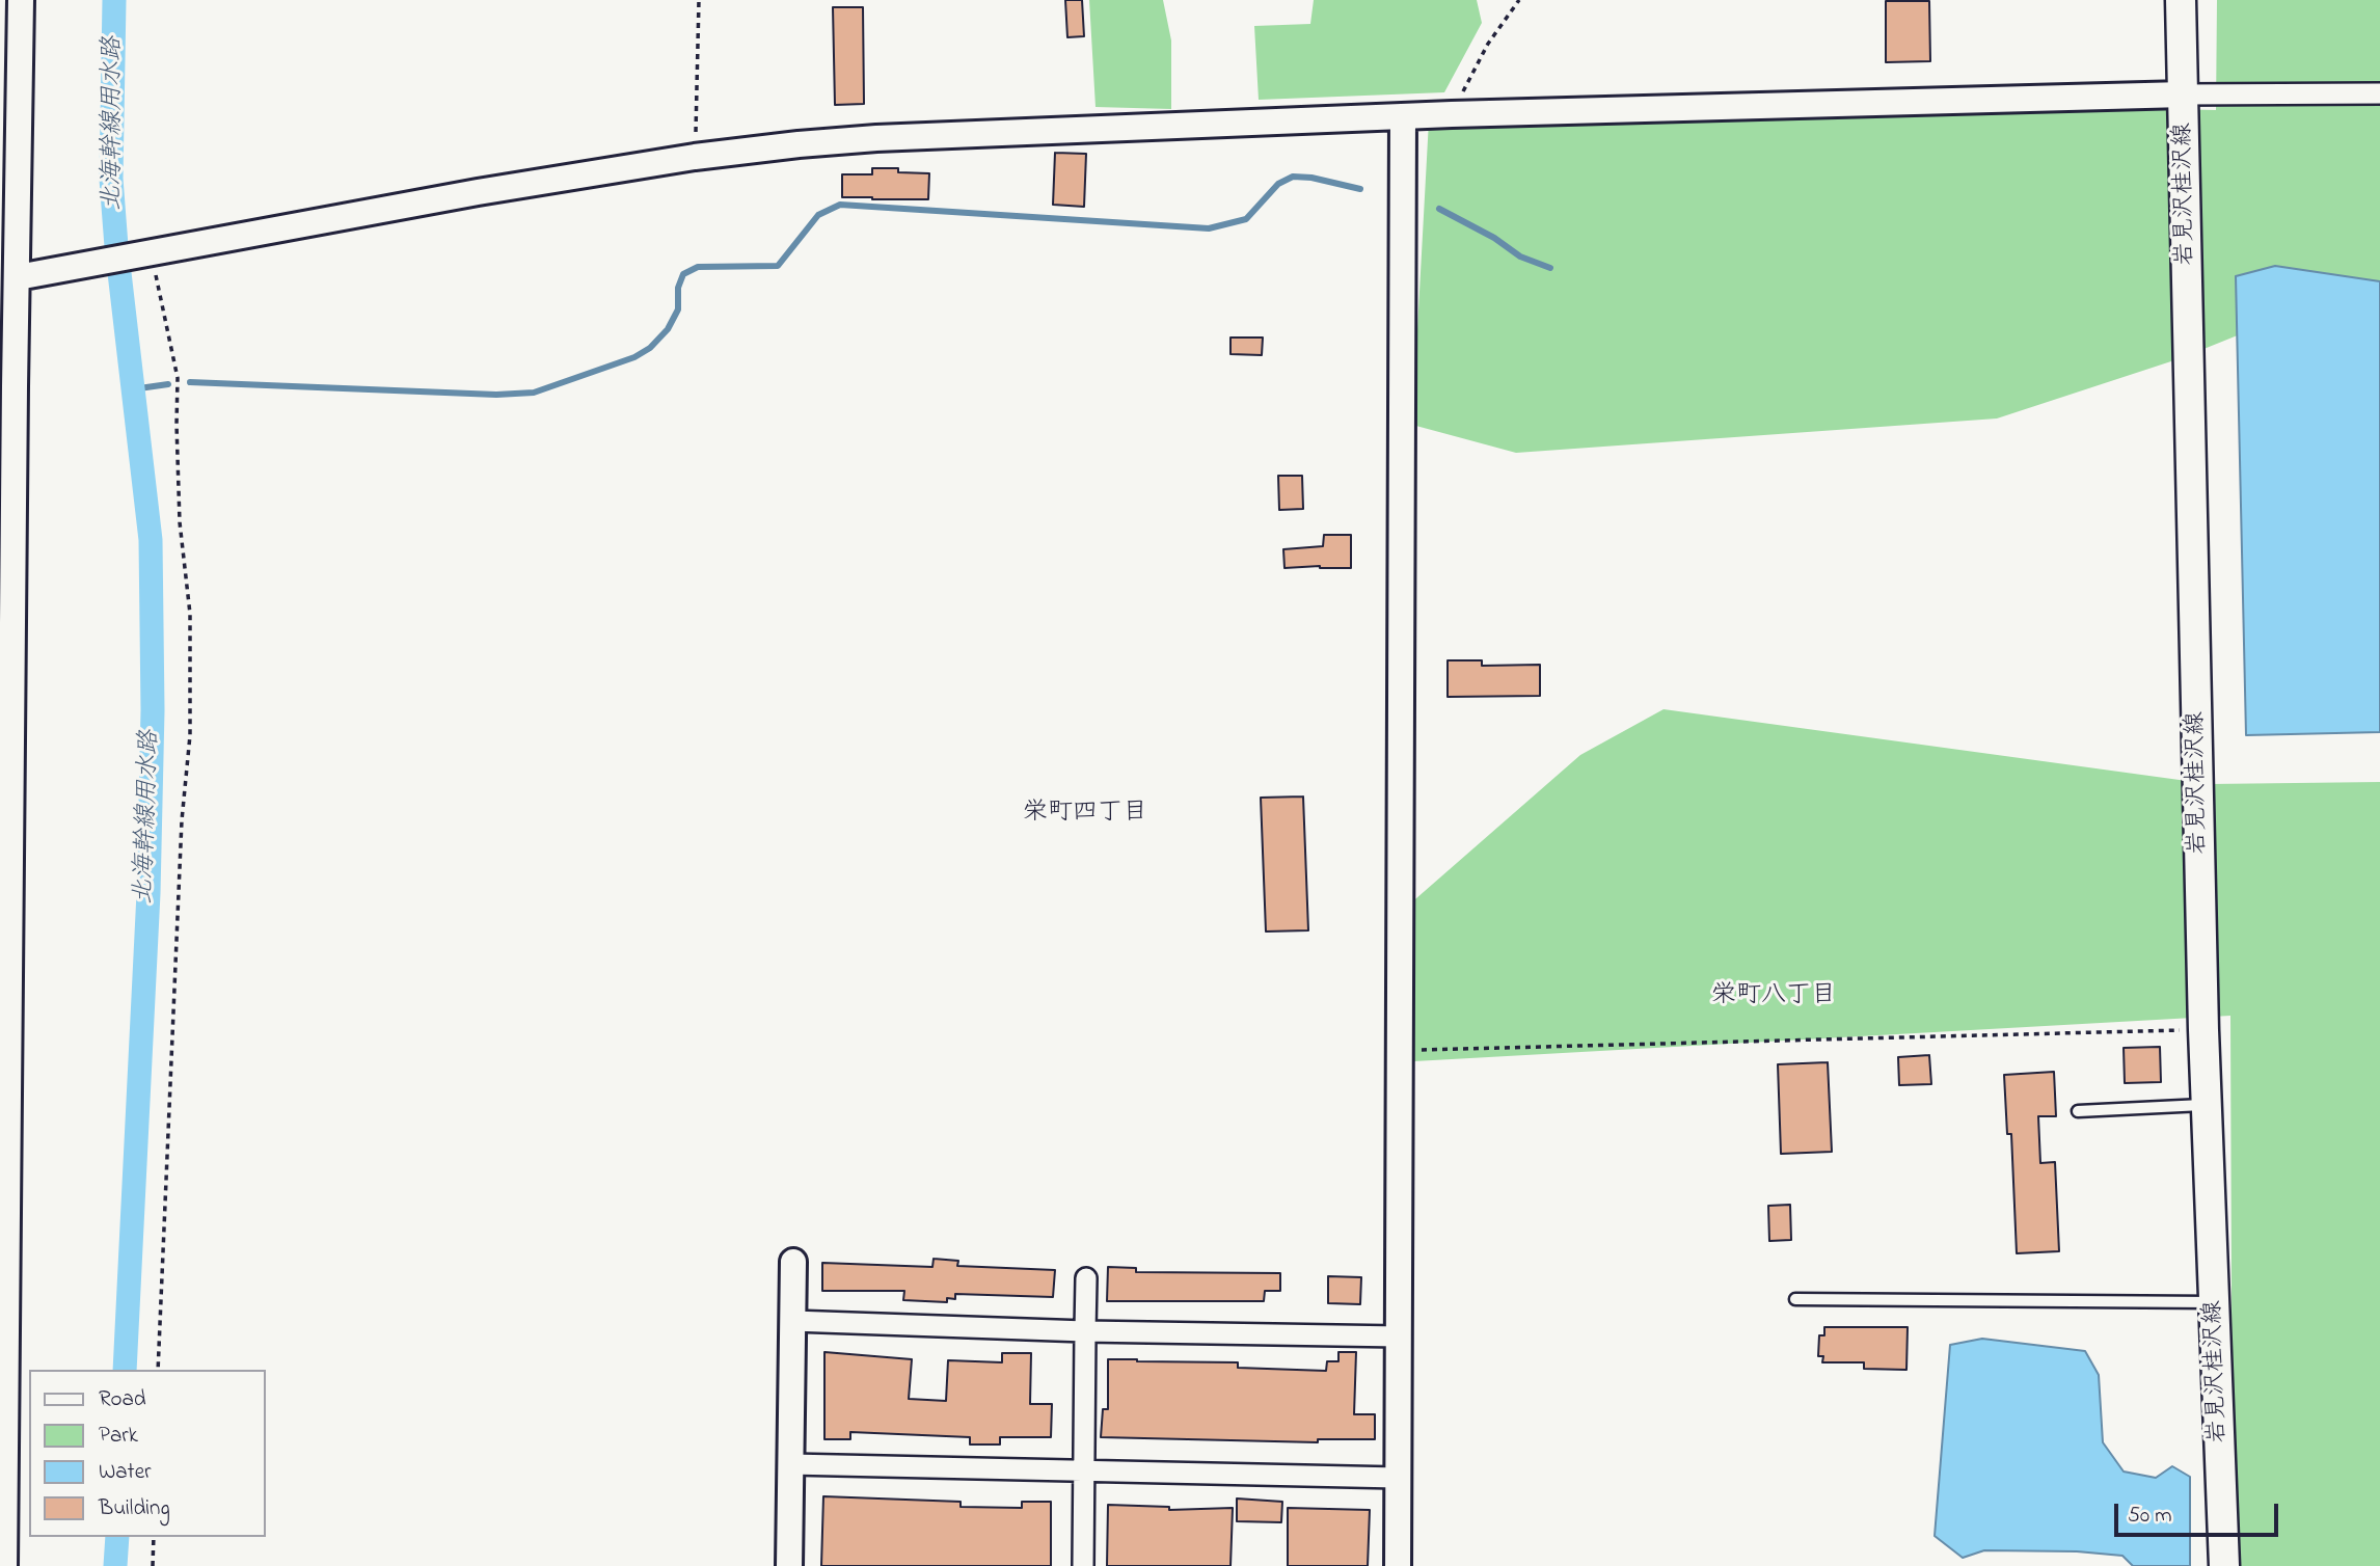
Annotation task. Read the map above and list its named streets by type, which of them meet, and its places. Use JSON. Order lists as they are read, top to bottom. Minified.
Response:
{"streets":{"main road":["岩見沢桂沢線"]},"districts":["栄町四丁目","栄町八丁目"],"water":["北海幹線用水路"],"legend":["Road","Park","Water","Building"],"scale_bar":"50 m"}
